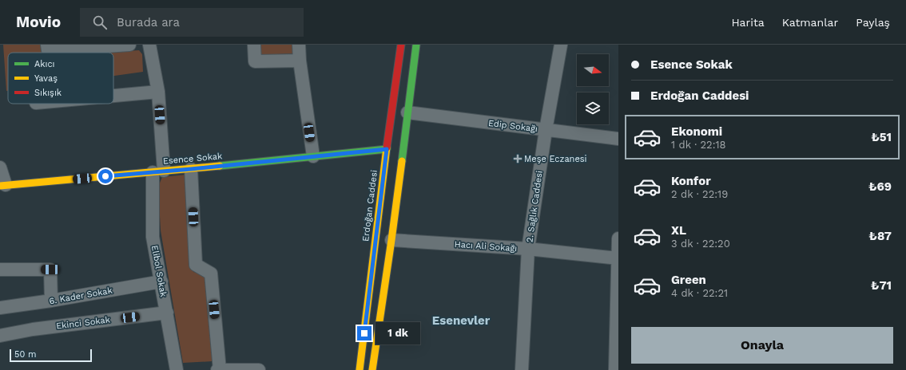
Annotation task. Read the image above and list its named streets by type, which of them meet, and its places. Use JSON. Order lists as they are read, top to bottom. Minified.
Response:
{"streets":{"main road":["Esence Sokak","Erdoğan Caddesi"],"street":["Edip Sokağı","2. Sağlık Caddesi","Hacı Ali Sokağı","Elibol Sokak","6. Kader Sokak","Ekinci Sokak"]},"crossings":[["Edip Sokağı","2. Sağlık Caddesi"],["Esence Sokak","Erdoğan Caddesi"],["Esence Sokak","Elibol Sokak"],["2. Sağlık Caddesi","Hacı Ali Sokağı"],["Elibol Sokak","6. Kader Sokak"],["Elibol Sokak","Ekinci Sokak"]],"districts":["Esenevler"],"places":{"health":["Meşe Eczanesi"]},"legend":["Akıcı","Yavaş","Sıkışık"],"scale_bar":"50 m","north":"right","page":{"header":"Movio","search":"Burada ara","nav":["Harita","Katmanlar","Paylaş"],"banner":["Esence Sokak","Erdoğan Caddesi"],"list":[{"name":"Ekonomi","note":"1 dk · 22:18","value":"₺51"},{"name":"Konfor","note":"2 dk · 22:19","value":"₺69"},{"name":"XL","note":"3 dk · 22:20","value":"₺87"},{"name":"Green","note":"4 dk · 22:21","value":"₺71"}],"buttons":"Onayla","bubble":"1 dk","scale":"50 m"}}
